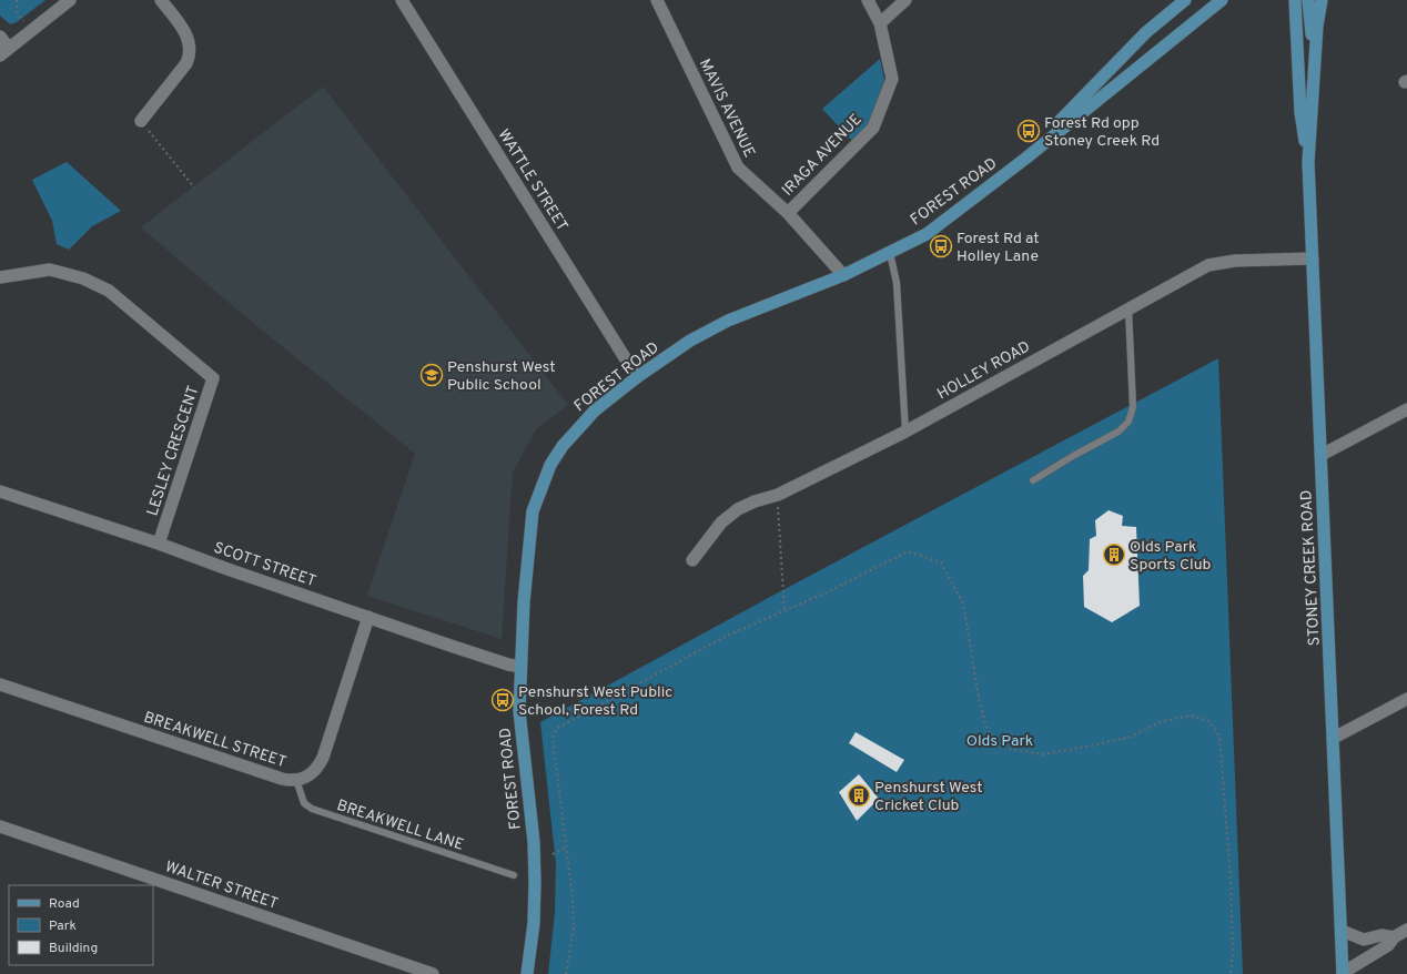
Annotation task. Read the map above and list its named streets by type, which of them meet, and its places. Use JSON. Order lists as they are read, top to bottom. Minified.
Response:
{"streets":{"main road":["FOREST ROAD","STONEY CREEK ROAD"],"street":["MAVIS AVENUE","IRAGA AVENUE","WATTLE STREET","HOLLEY ROAD","LESLEY CRESCENT","SCOTT STREET","BREAKWELL STREET","WALTER STREET"],"lane":["BREAKWELL LANE"]},"crossings":[["MAVIS AVENUE","IRAGA AVENUE"],["MAVIS AVENUE","FOREST ROAD"],["WATTLE STREET","FOREST ROAD"],["FOREST ROAD","SCOTT STREET"],["HOLLEY ROAD","STONEY CREEK ROAD"],["LESLEY CRESCENT","SCOTT STREET"],["SCOTT STREET","BREAKWELL STREET"],["BREAKWELL STREET","BREAKWELL LANE"]],"parks":["Olds Park"],"places":{"bus stop":["Forest Rd opp Stoney Creek Rd","Forest Rd at Holley Lane","Penshurst West Public School, Forest Rd"],"school or university":["Penshurst West Public School"],"building":["Olds Park Sports Club","Penshurst West Cricket Club"]},"legend":["Road","Park","Building"]}
